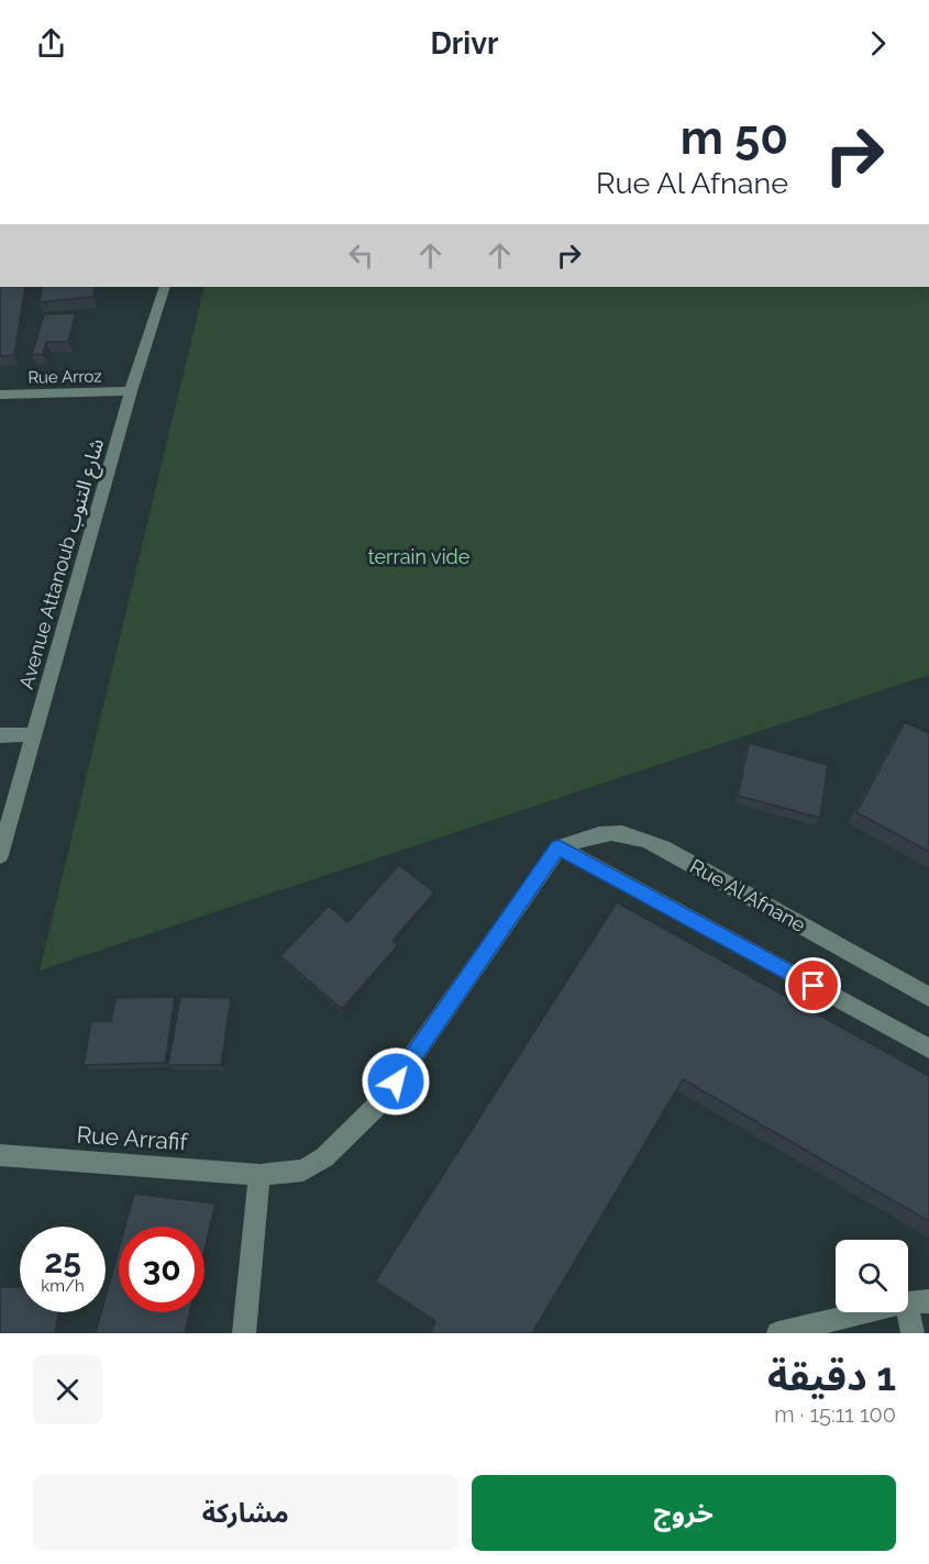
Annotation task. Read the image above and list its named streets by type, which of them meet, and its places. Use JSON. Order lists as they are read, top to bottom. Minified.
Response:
{"streets":{"street":["Rue Arroz","Avenue Attanoub شارع التنوب","Rue Al Afnane","Rue Arrafif"]},"crossings":[["Rue Arroz","Avenue Attanoub شارع التنوب"]],"parks":["terrain vide"],"page":{"header":"Drivr","turn":["50 m","Rue Al Afnane"],"speed":"25 km/h","limit":"30","heading":["1 دقيقة","100 m · 15:11"],"buttons":["خروج","مشاركة"]}}
